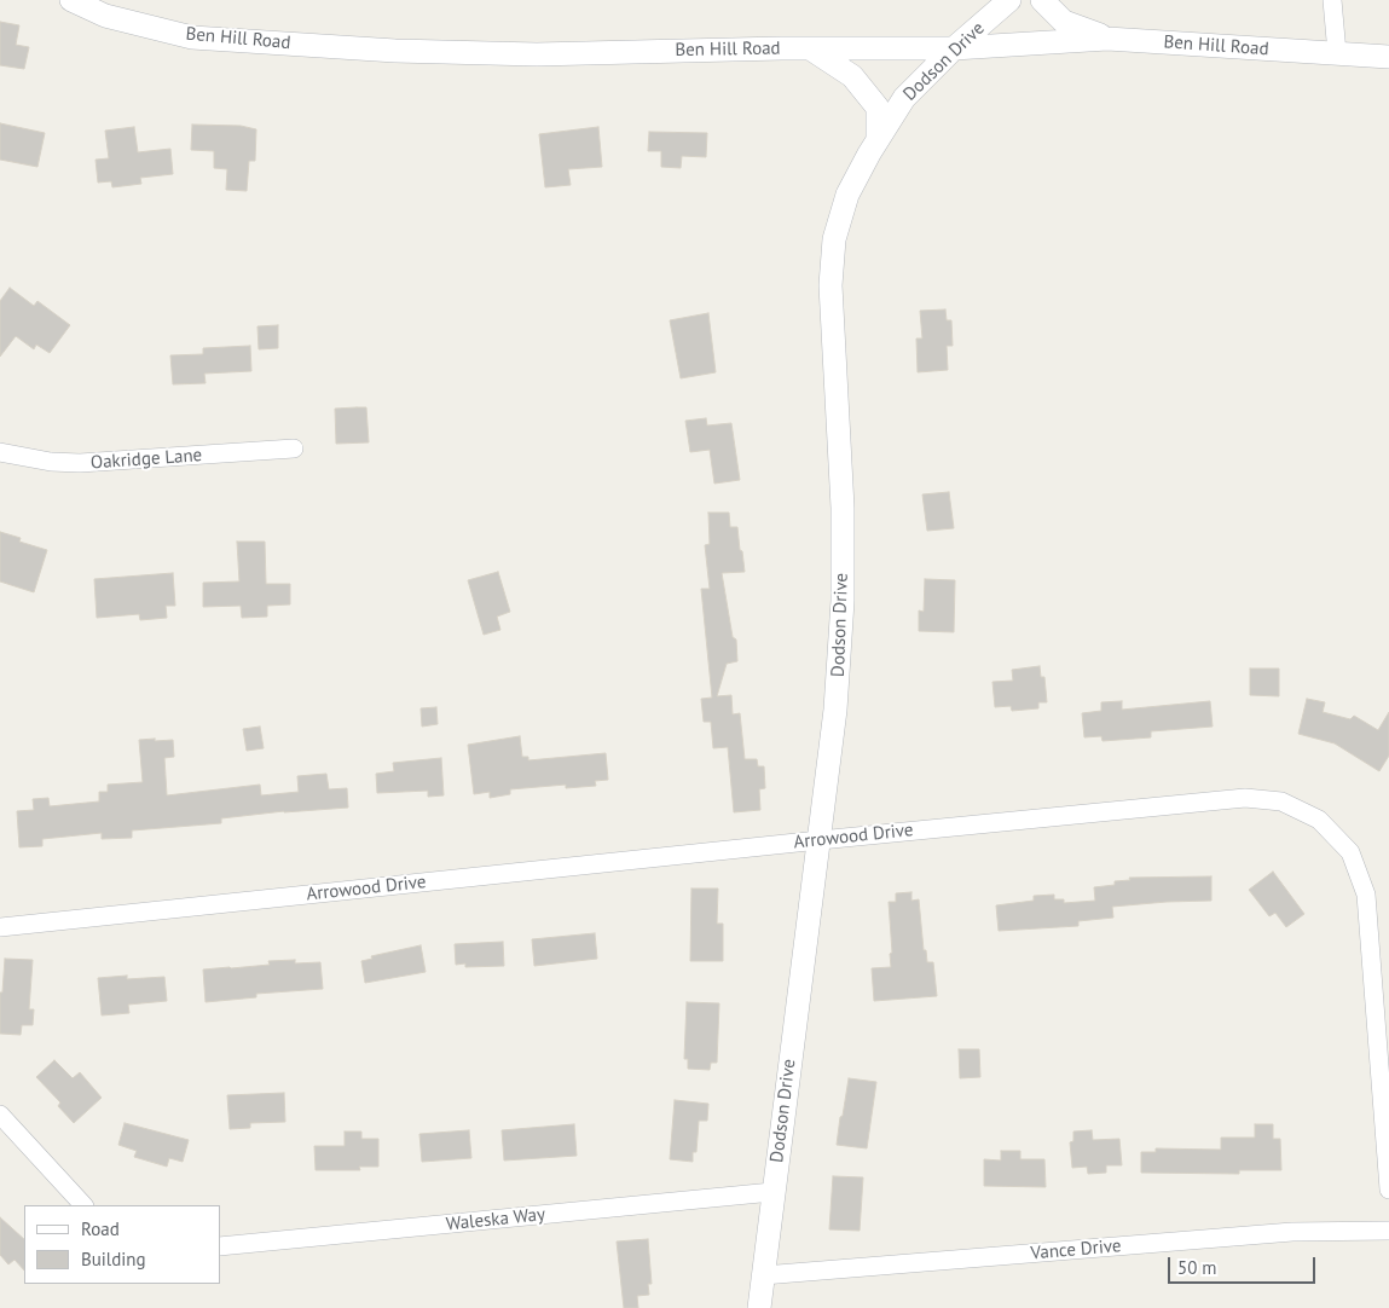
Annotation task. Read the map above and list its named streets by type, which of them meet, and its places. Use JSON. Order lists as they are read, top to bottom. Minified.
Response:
{"streets":{"street":["Ben Hill Road","Dodson Drive","Oakridge Lane","Arrowood Drive","Waleska Way","Vance Drive"]},"crossings":[["Ben Hill Road","Dodson Drive"],["Dodson Drive","Arrowood Drive"],["Dodson Drive","Waleska Way"],["Dodson Drive","Vance Drive"]],"legend":["Road","Building"],"scale_bar":"50 m"}
